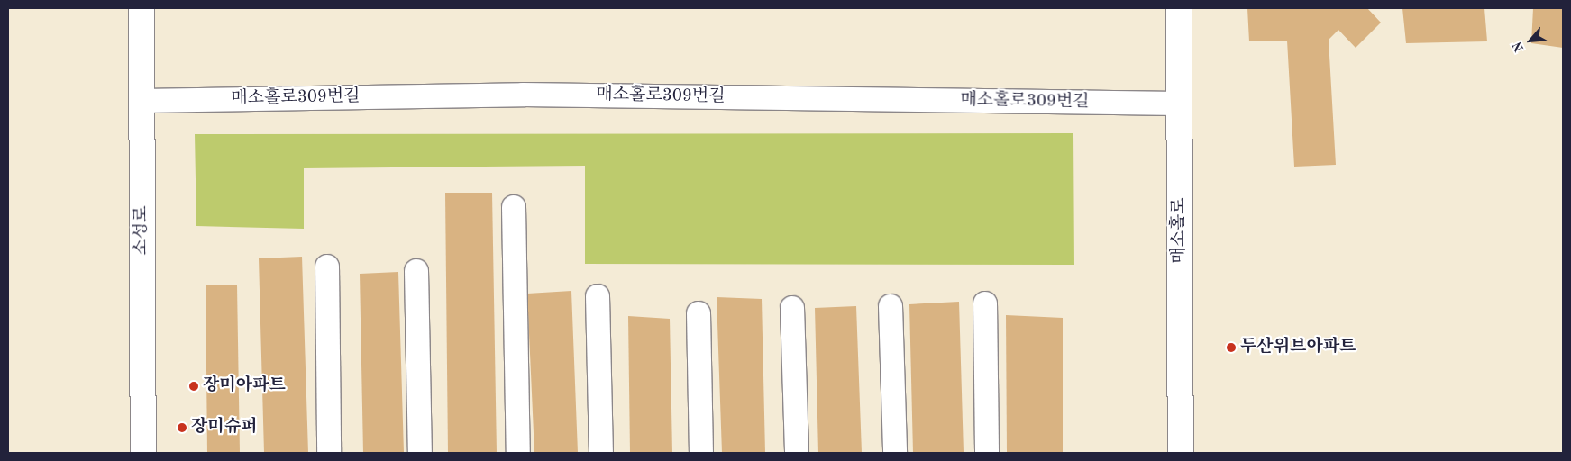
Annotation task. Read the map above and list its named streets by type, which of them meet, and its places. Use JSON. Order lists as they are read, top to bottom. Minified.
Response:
{"streets":{"main road":["소성로","매소홀로"],"street":["매소홀로309번길"]},"crossings":[["매소홀로309번길","소성로"],["매소홀로309번길","매소홀로"]],"places":["두산위브아파트","장미아파트","장미슈퍼"],"north":"bottom left"}
